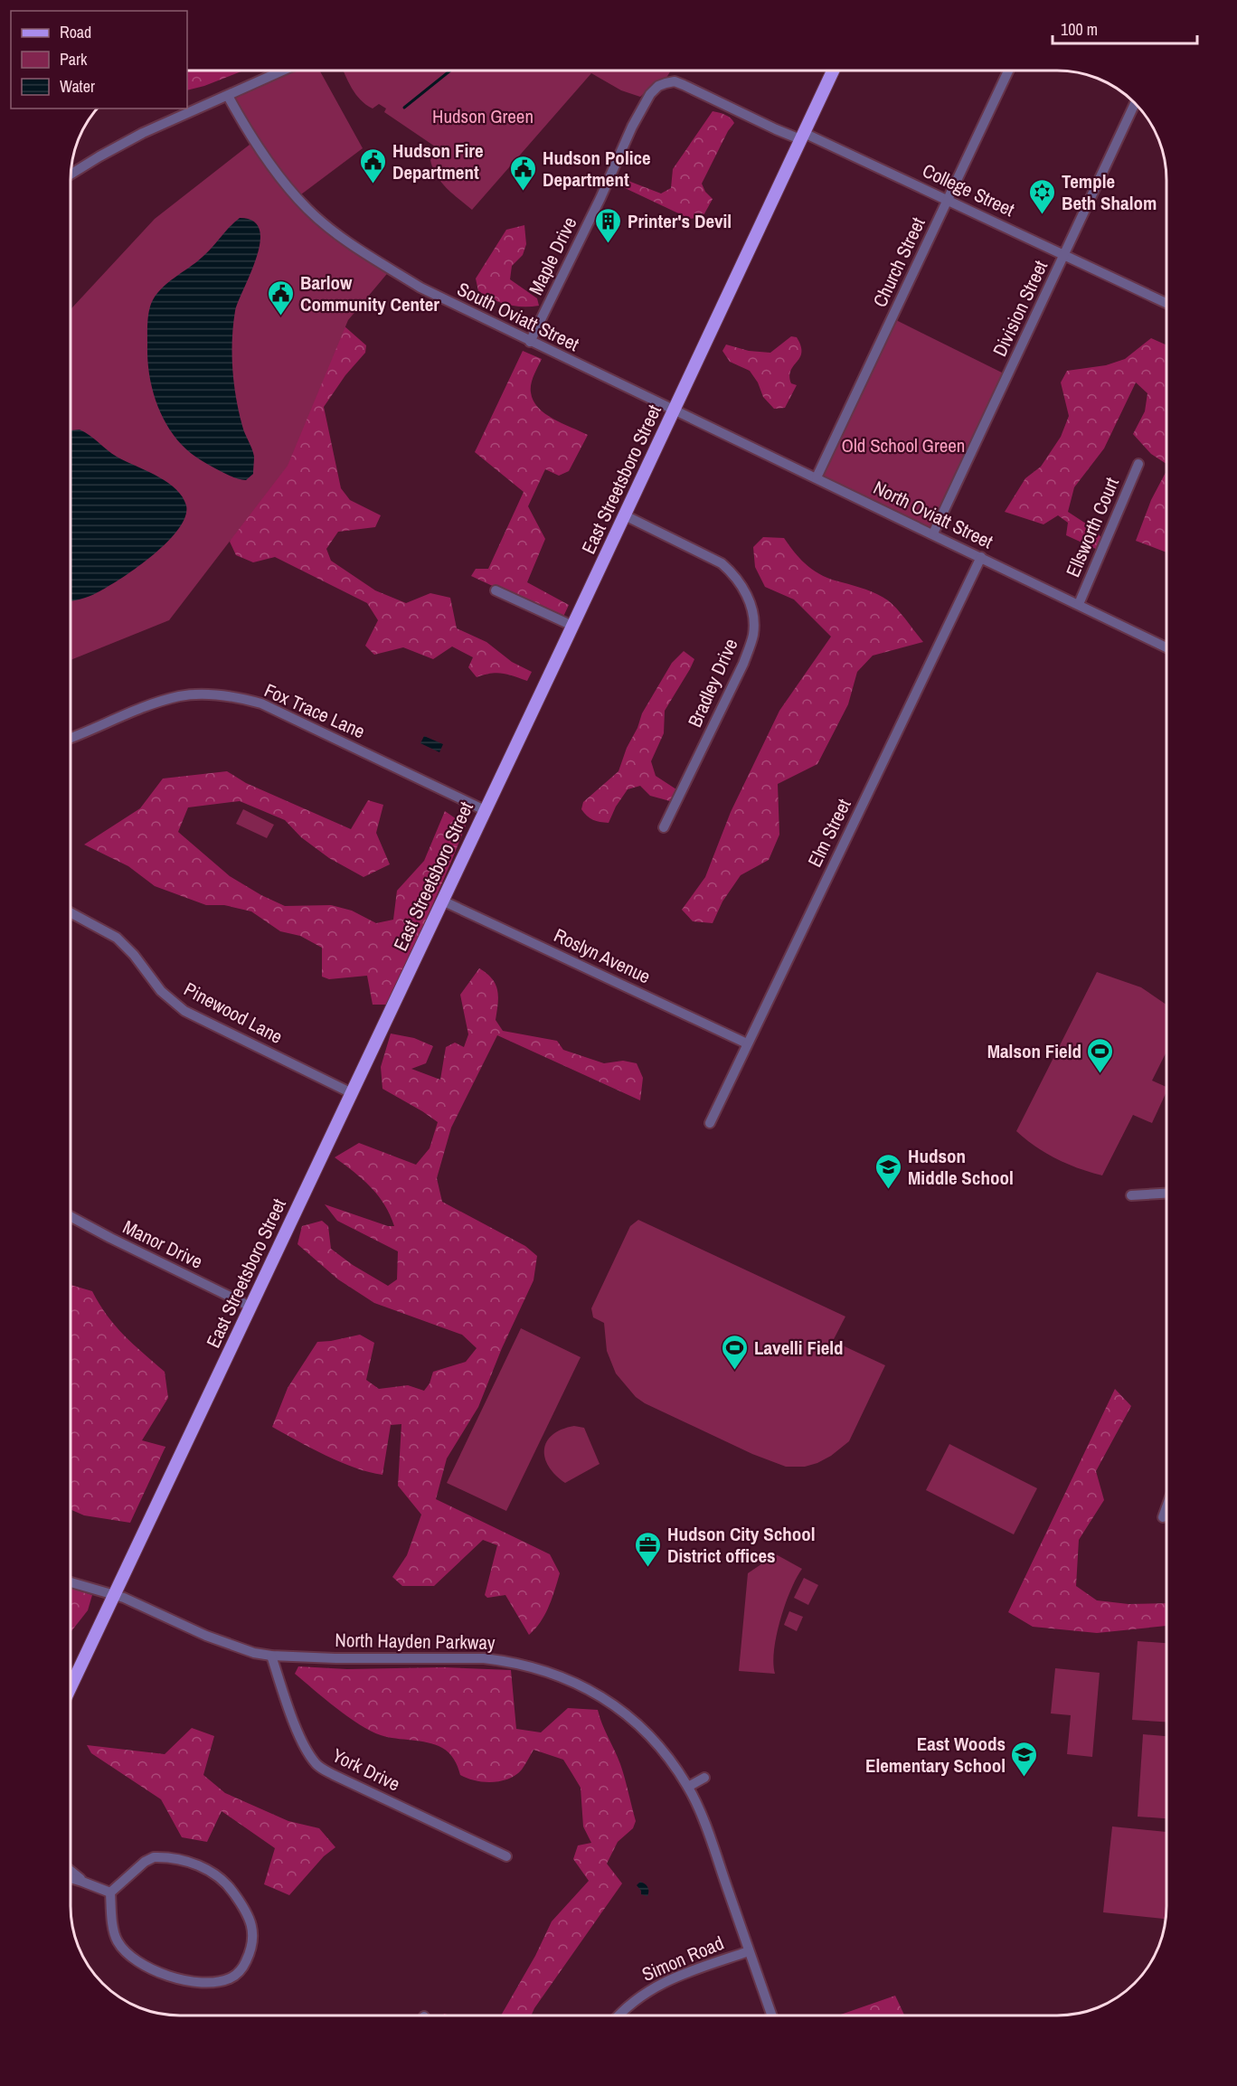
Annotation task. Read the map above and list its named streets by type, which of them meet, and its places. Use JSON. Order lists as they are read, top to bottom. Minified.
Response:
{"streets":{"main road":["East Streetsboro Street"],"street":["College Street","Maple Drive","Church Street","Division Street","South Oviatt Street","North Oviatt Street","Ellsworth Court","Bradley Drive","Fox Trace Lane","Elm Street","Roslyn Avenue","Pinewood Lane","Manor Drive","North Hayden Parkway","York Drive","Simon Road"]},"crossings":[["College Street","Maple Drive"],["College Street","Church Street"],["College Street","Division Street"],["College Street","East Streetsboro Street"],["Maple Drive","South Oviatt Street"],["Church Street","North Oviatt Street"],["Division Street","North Oviatt Street"],["South Oviatt Street","East Streetsboro Street"],["South Oviatt Street","North Oviatt Street"],["East Streetsboro Street","North Oviatt Street"],["East Streetsboro Street","Bradley Drive"],["East Streetsboro Street","Fox Trace Lane"],["East Streetsboro Street","Roslyn Avenue"],["East Streetsboro Street","Pinewood Lane"],["East Streetsboro Street","Manor Drive"],["East Streetsboro Street","North Hayden Parkway"],["North Oviatt Street","Ellsworth Court"],["North Oviatt Street","Elm Street"],["Elm Street","Roslyn Avenue"],["North Hayden Parkway","York Drive"],["North Hayden Parkway","Simon Road"]],"parks":["Hudson Green","Old School Green"],"places":{"public building":["Hudson Fire Department","Hudson Police Department","Barlow Community Center"],"synagogue":["Temple Beth Shalom"],"building":["Printer's Devil"],"sports":["Malson Field","Lavelli Field"],"school or university":["Hudson Middle School","East Woods Elementary School"],"office":["Hudson City School District offices"]},"legend":["Road","Park","Water"],"scale_bar":"100 m"}
